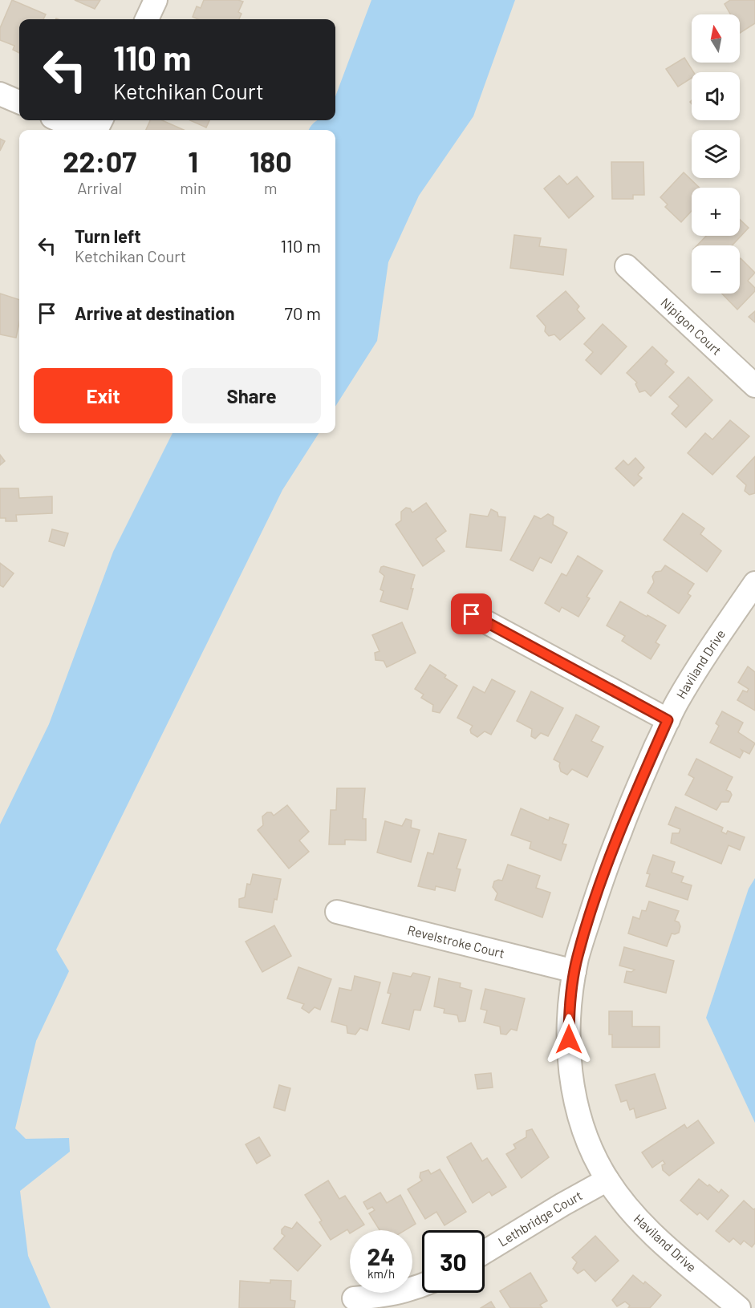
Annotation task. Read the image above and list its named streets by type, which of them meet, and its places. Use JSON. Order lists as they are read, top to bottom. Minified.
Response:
{"streets":{"street":["Nipigon Court","Haviland Drive","Revelstroke Court","Lethbridge Court"]},"crossings":[["Haviland Drive","Revelstroke Court"],["Haviland Drive","Lethbridge Court"]],"north":"top","page":{"map_buttons":["+","−"],"turn":["110 m","Ketchikan Court"],"eta":["22:07","Arrival","1","min","180","m"],"list":[{"name":"Turn left","note":"Ketchikan Court","value":"110 m"},{"name":"Arrive at destination","value":"70 m"}],"buttons":["Exit","Share"],"speed":"24 km/h","limit":"30"}}
